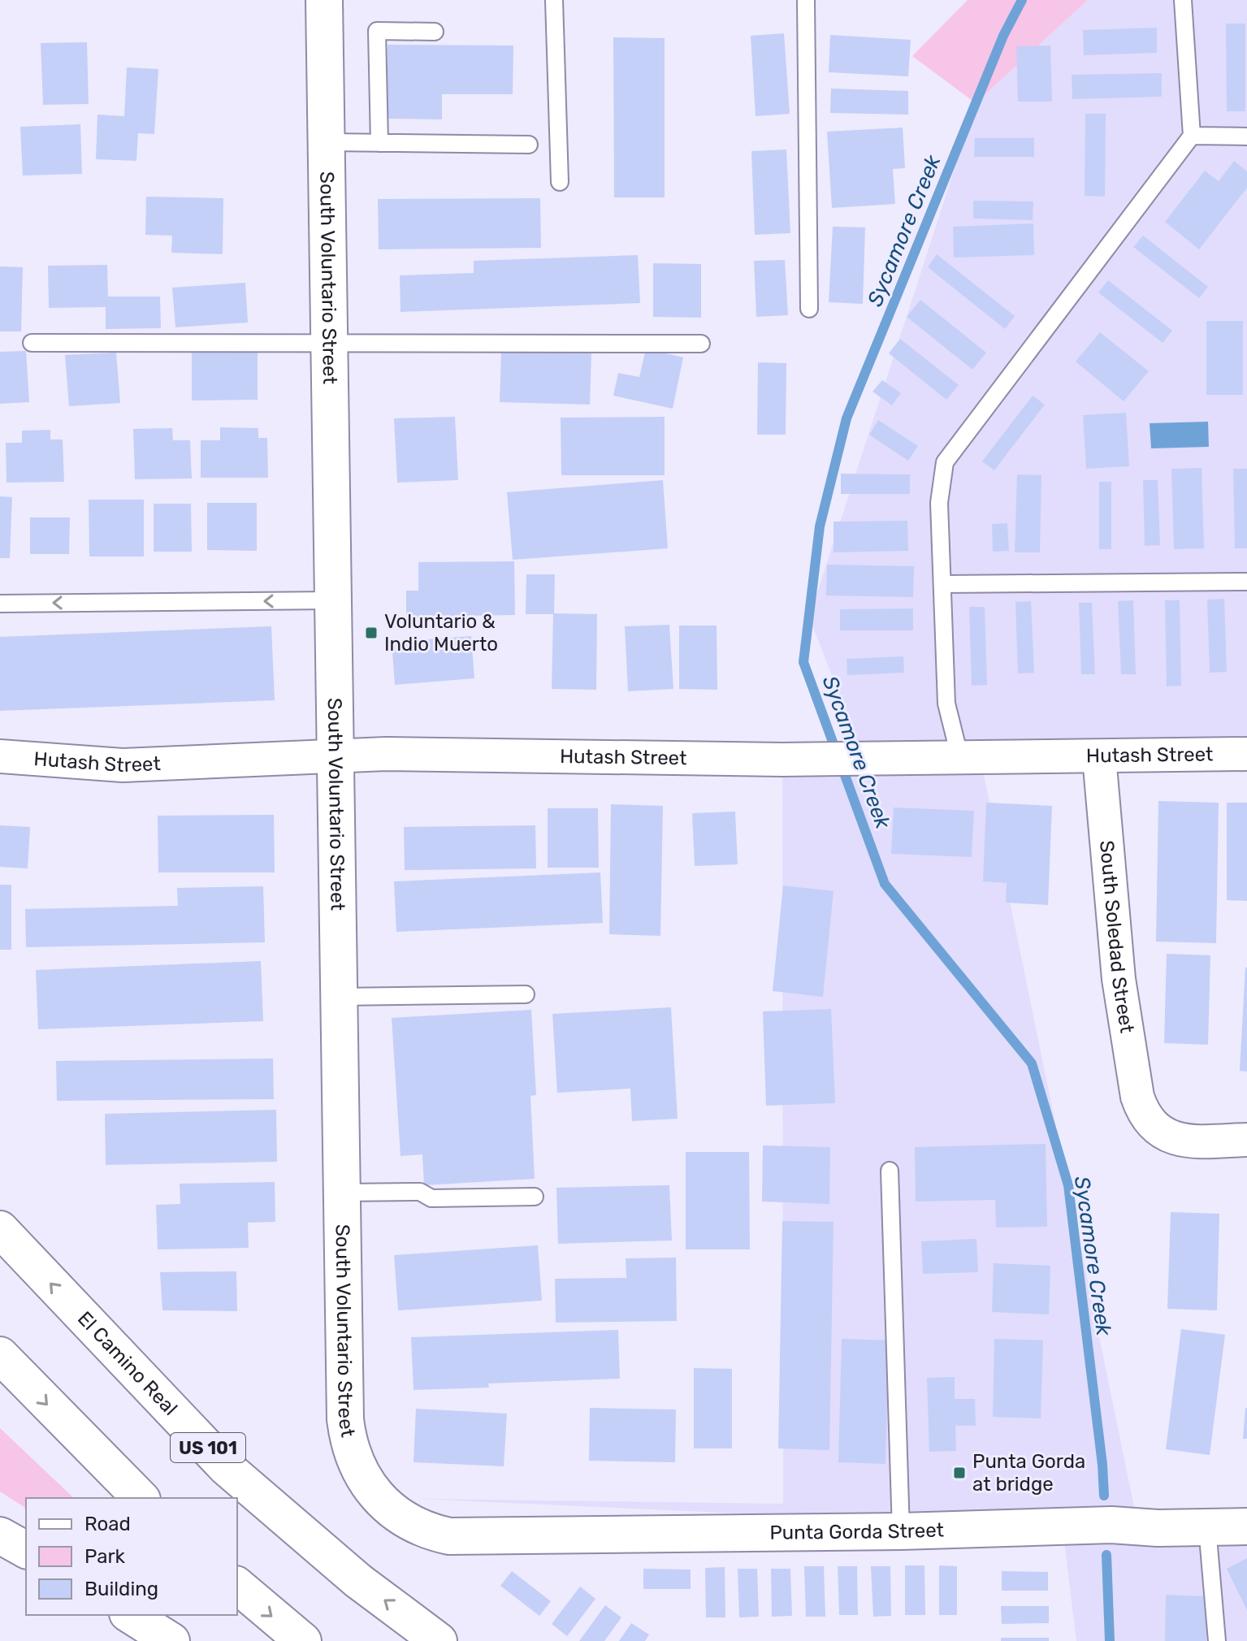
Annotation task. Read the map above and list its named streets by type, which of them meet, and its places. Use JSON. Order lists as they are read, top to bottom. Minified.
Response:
{"streets":{"main road":["South Voluntario Street","El Camino Real","US 101","Punta Gorda Street"],"street":["Hutash Street","South Soledad Street"]},"crossings":[["South Voluntario Street","Hutash Street"],["South Voluntario Street","Punta Gorda Street"],["Hutash Street","South Soledad Street"]],"water":["Sycamore Creek"],"places":{"transit":["Voluntario & Indio Muerto","Punta Gorda at bridge"]},"legend":["Road","Park","Building"]}
